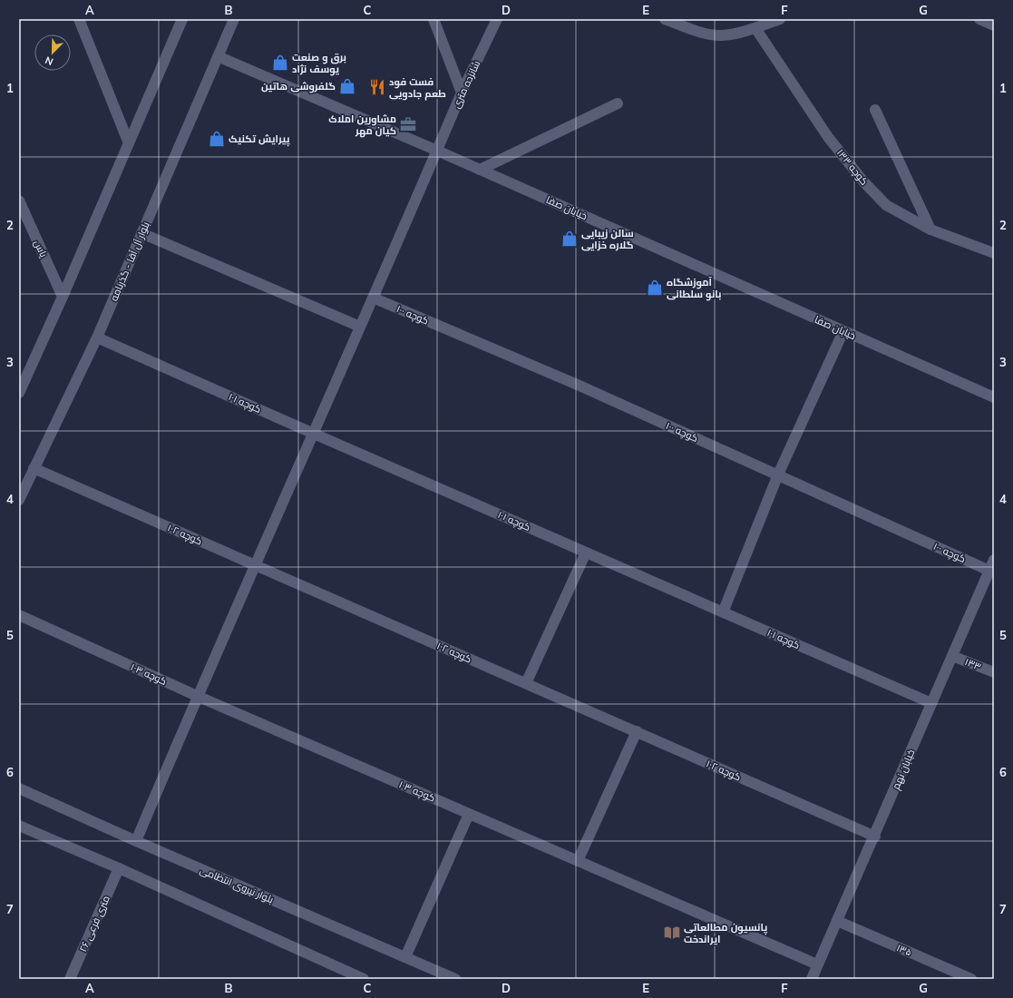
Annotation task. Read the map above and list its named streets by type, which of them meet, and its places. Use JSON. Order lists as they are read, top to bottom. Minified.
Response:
{"streets":{"street":["شانزده متری","کوچه ۱۳۳","خیابان صفا","یاس","بلوار آل آقا - گذرنامه","کوچه ۱۰۰","کوچه ۱۰۱","کوچه ۱۰۲","۱۳۳","کوچه ۱۰۳","خیابان نهم","بلوار نیروی انتظامی","۲۶ متری فرعی","۱۳۵"]},"crossings":[["شانزده متری","خیابان صفا"],["شانزده متری","کوچه ۱۰۰"],["شانزده متری","کوچه ۱۰۱"],["شانزده متری","کوچه ۱۰۲"],["شانزده متری","کوچه ۱۰۳"],["شانزده متری","بلوار نیروی انتظامی"],["خیابان صفا","بلوار آل آقا - گذرنامه"],["بلوار آل آقا - گذرنامه","کوچه ۱۰۱"],["بلوار آل آقا - گذرنامه","کوچه ۱۰۲"],["کوچه ۱۰۰","خیابان نهم"],["کوچه ۱۰۱","خیابان نهم"],["کوچه ۱۰۲","خیابان نهم"],["۱۳۳","خیابان نهم"],["کوچه ۱۰۳","خیابان نهم"],["خیابان نهم","۱۳۵"]],"places":{"shop":["برق و صنعت یوسف نژاد","گلفروشی هاتین","پیرایش تکنیک","سالن زیبایی گلاره خزایی","آموزشگاه بانو سلطانی"],"restaurant":["فست فود طعم جادویی"],"office":["مشاورین املاک کیان مهر"],"library":["پانسیون مطالعاتی ایراندخت"]},"north":"bottom left","grid":{"columns":["A","B","C","D","E","F","G"],"rows":["1","2","3","4","5","6","7"]}}
